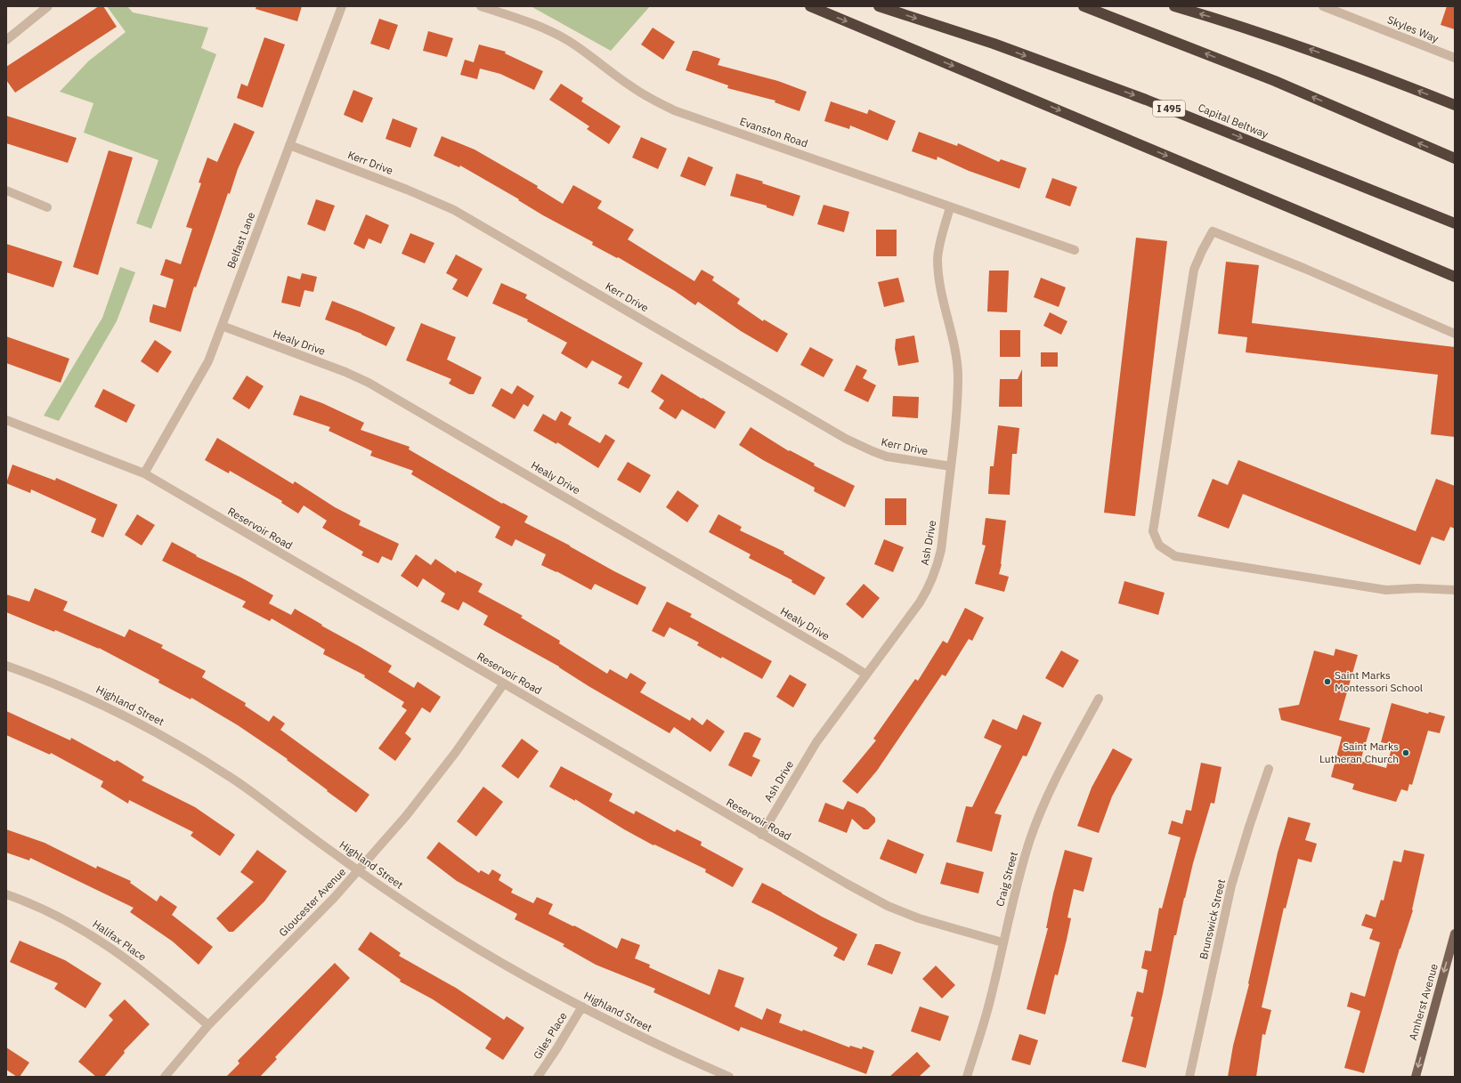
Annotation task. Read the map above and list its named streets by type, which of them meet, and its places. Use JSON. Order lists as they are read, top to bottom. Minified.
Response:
{"streets":{"highway":["I 495","Capital Beltway"],"main road":["Amherst Avenue"],"street":["Skyles Way","Evanston Road","Kerr Drive","Belfast Lane","Healy Drive","Reservoir Road","Ash Drive","Highland Street","Craig Street","Gloucester Avenue","Brunswick Street","Halifax Place","Giles Place"]},"crossings":[["Evanston Road","Ash Drive"],["Kerr Drive","Belfast Lane"],["Kerr Drive","Ash Drive"],["Belfast Lane","Healy Drive"],["Belfast Lane","Reservoir Road"],["Healy Drive","Ash Drive"],["Reservoir Road","Ash Drive"],["Reservoir Road","Craig Street"],["Reservoir Road","Gloucester Avenue"],["Highland Street","Gloucester Avenue"],["Highland Street","Giles Place"],["Gloucester Avenue","Halifax Place"]],"one_way":["Amherst Avenue"],"places":["Saint Marks Montessori School","Saint Marks Lutheran Church"]}
